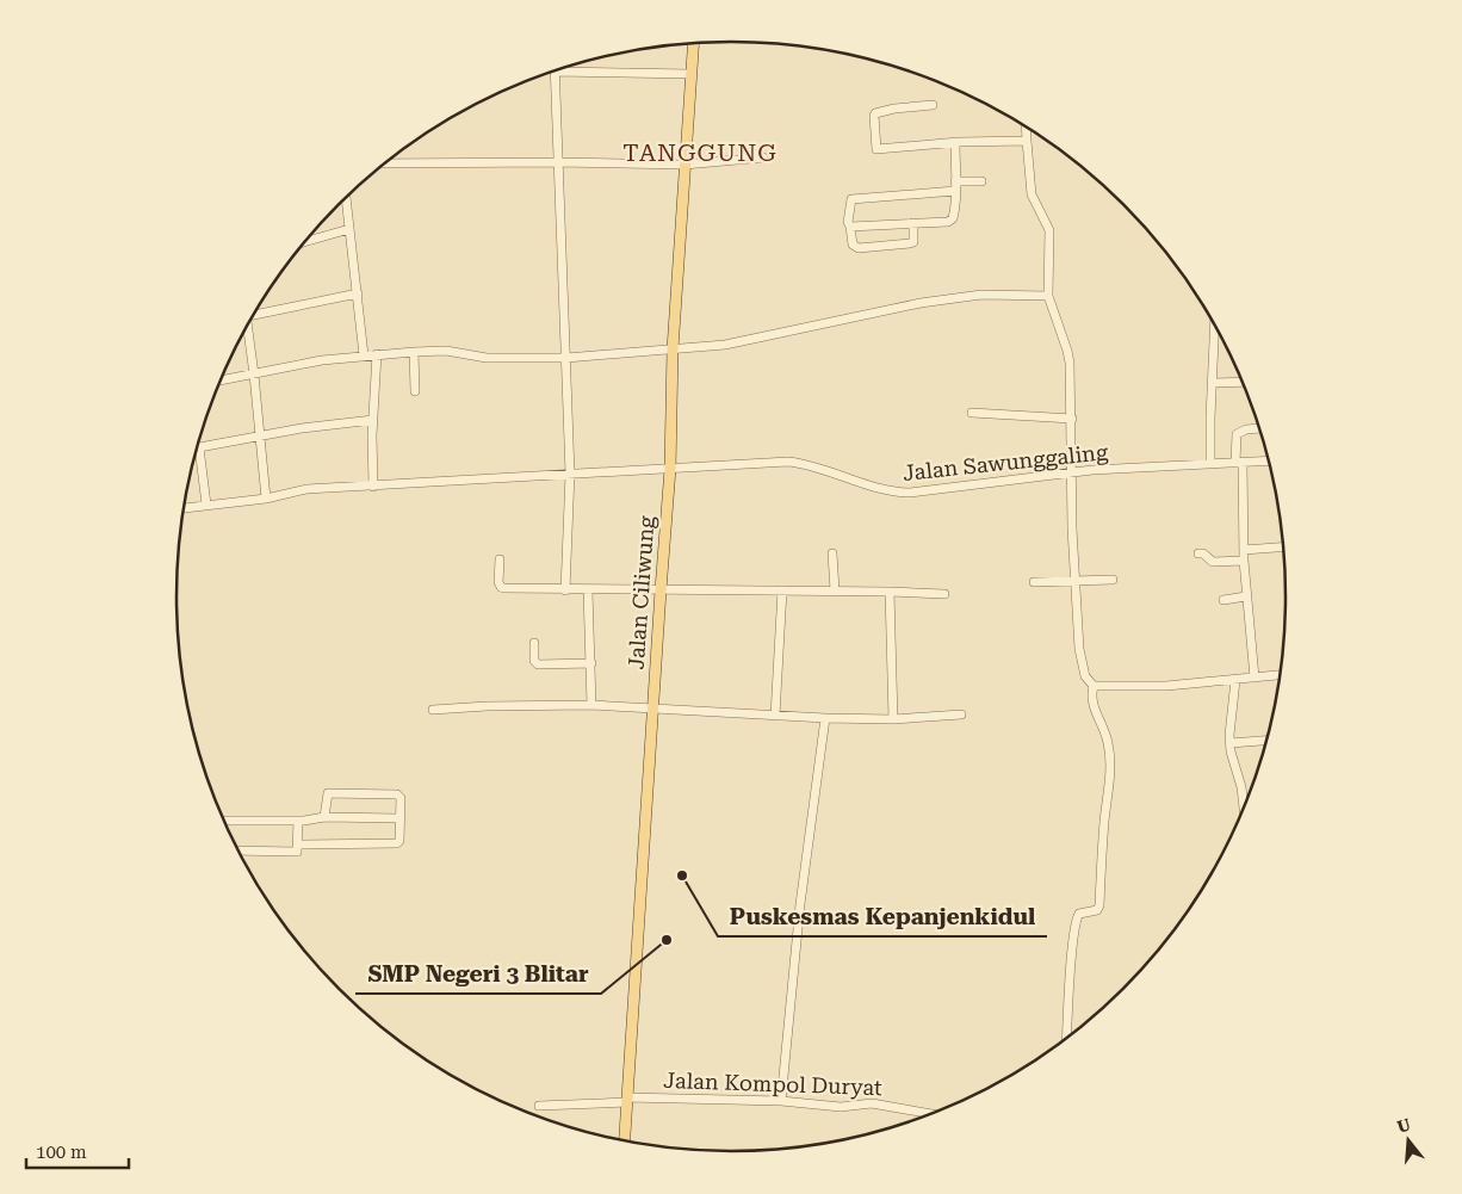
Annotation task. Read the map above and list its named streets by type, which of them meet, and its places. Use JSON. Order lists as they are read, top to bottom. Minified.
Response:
{"streets":{"main road":["Jalan Ciliwung"],"street":["Jalan Sawunggaling","Jalan Kompol Duryat"]},"crossings":[["Jalan Sawunggaling","Jalan Ciliwung"],["Jalan Ciliwung","Jalan Kompol Duryat"]],"districts":["TANGGUNG"],"places":["Puskesmas Kepanjenkidul","SMP Negeri 3 Blitar"],"scale_bar":"100 m","north":"top"}
